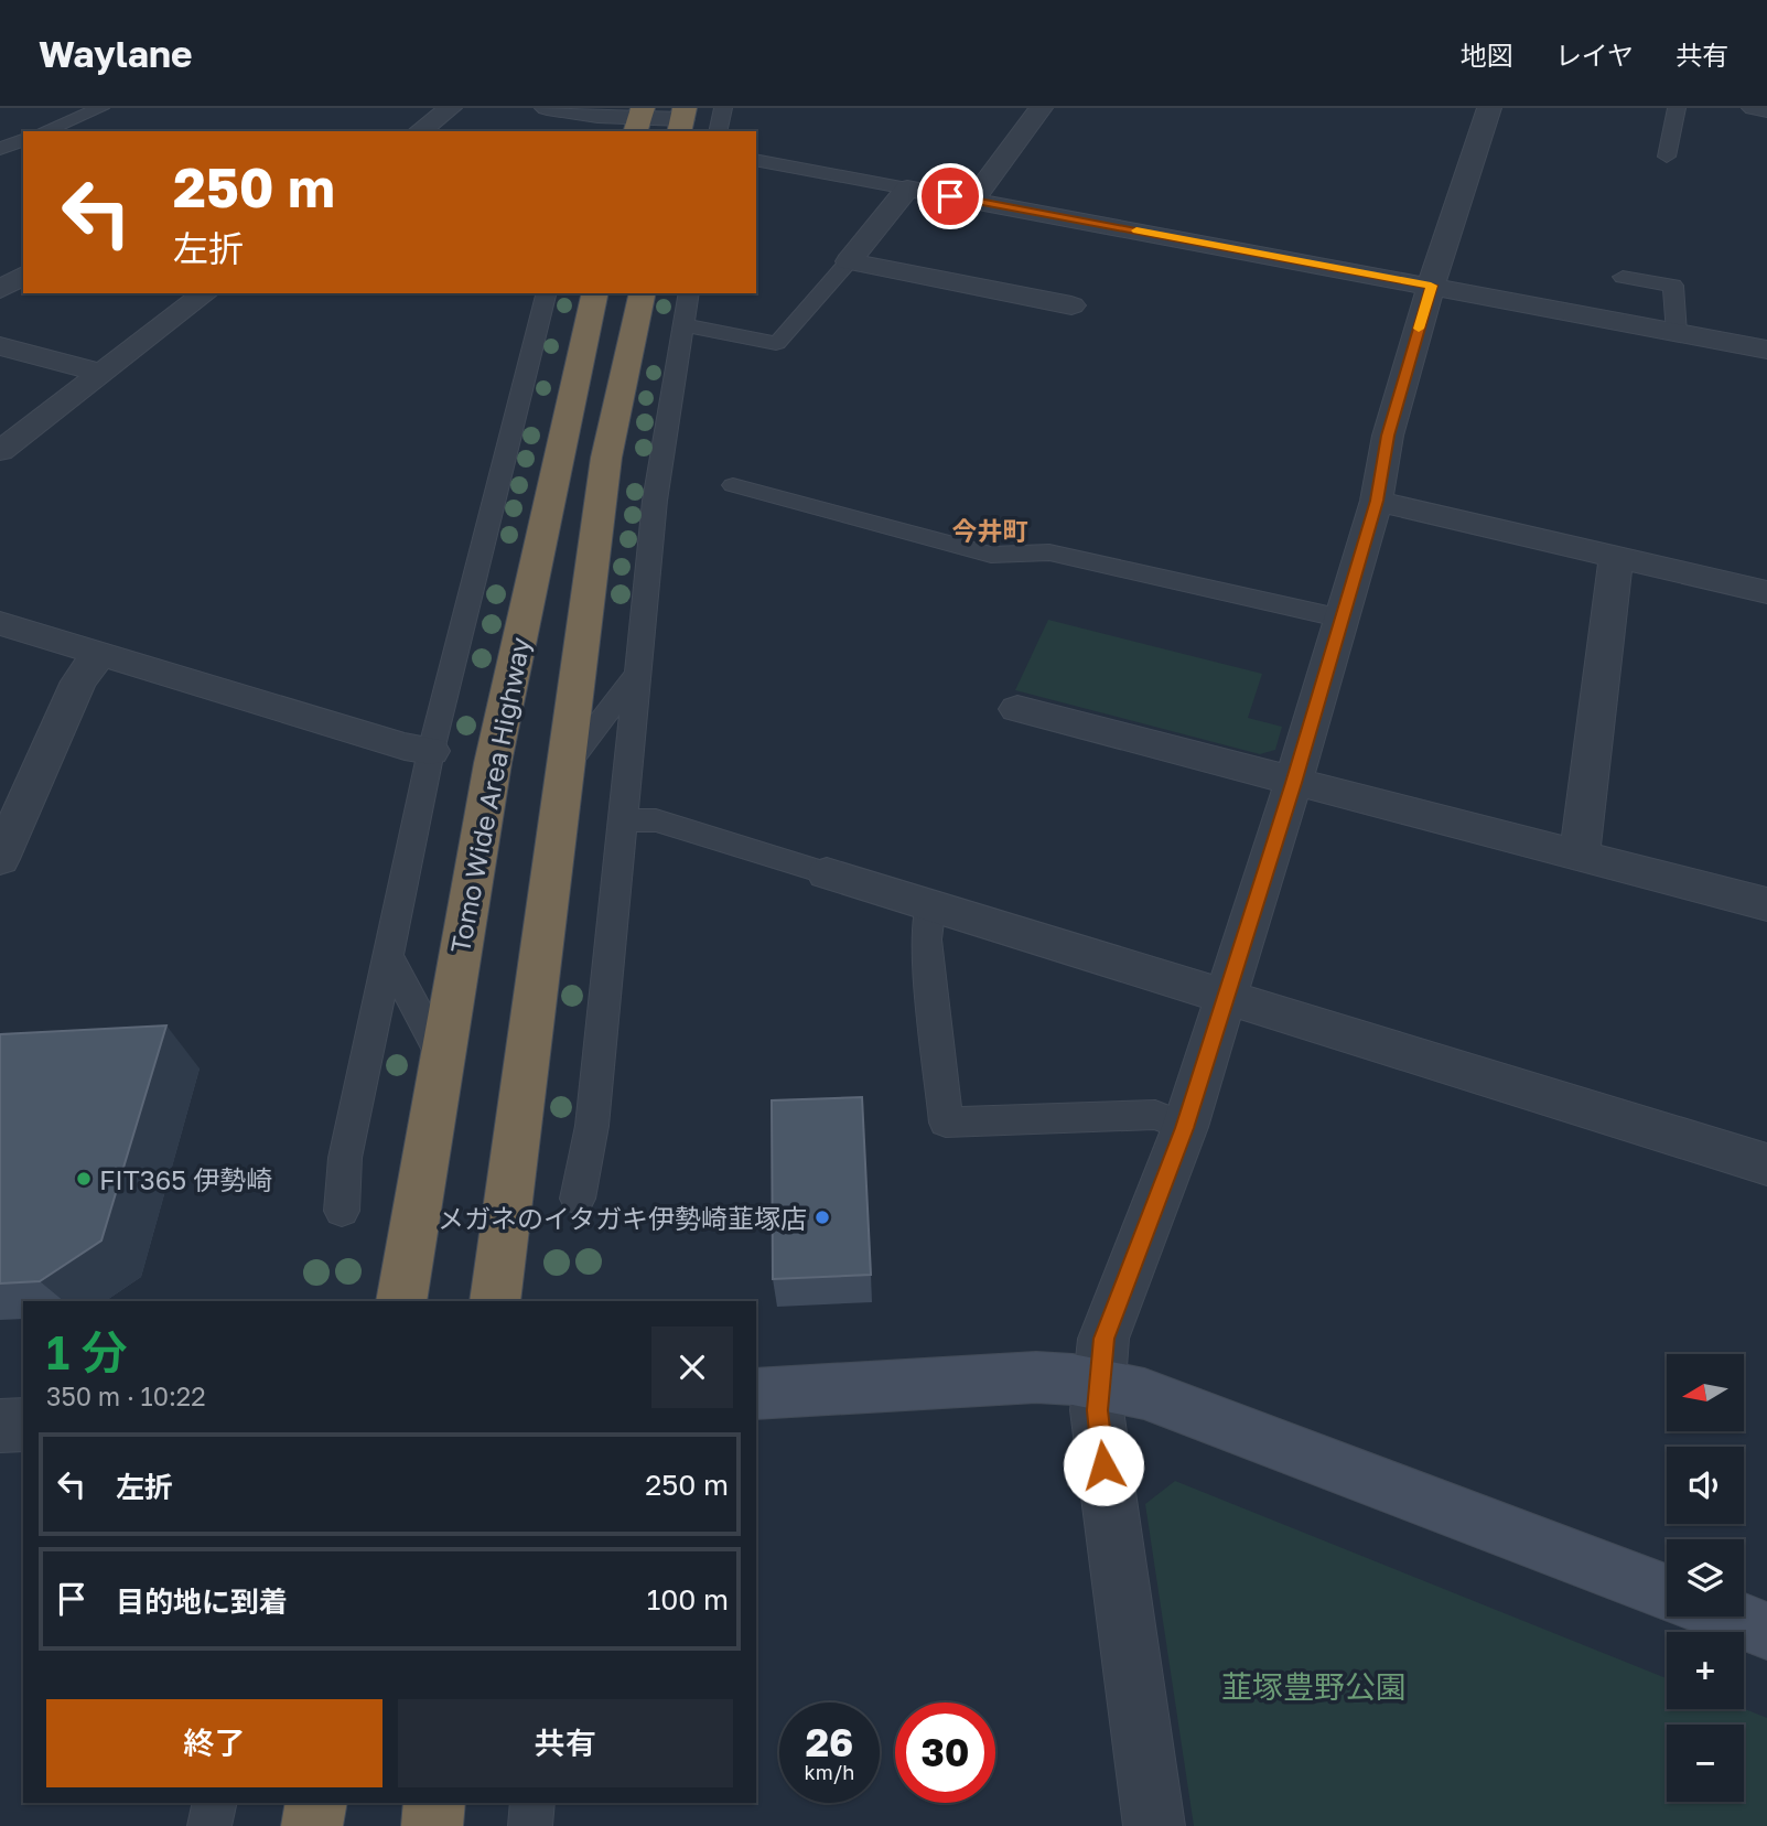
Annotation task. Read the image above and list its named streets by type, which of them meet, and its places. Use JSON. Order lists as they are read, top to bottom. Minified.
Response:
{"streets":{"highway":["Tomo Wide Area Highway"]},"districts":["今井町"],"parks":["韮塚豊野公園"],"places":["FIT365 伊勢崎","メガネのイタガキ伊勢崎韮塚店"],"north":"left","page":{"header":"Waylane","nav":["地図","レイヤ","共有"],"turn":["250 m","左折"],"heading":["1 分","350 m · 10:22"],"map_buttons":["+","−"],"list":[{"name":"左折","value":"250 m"},{"name":"目的地に到着","value":"100 m"}],"buttons":["終了","共有"],"speed":"26 km/h","limit":"30"}}
